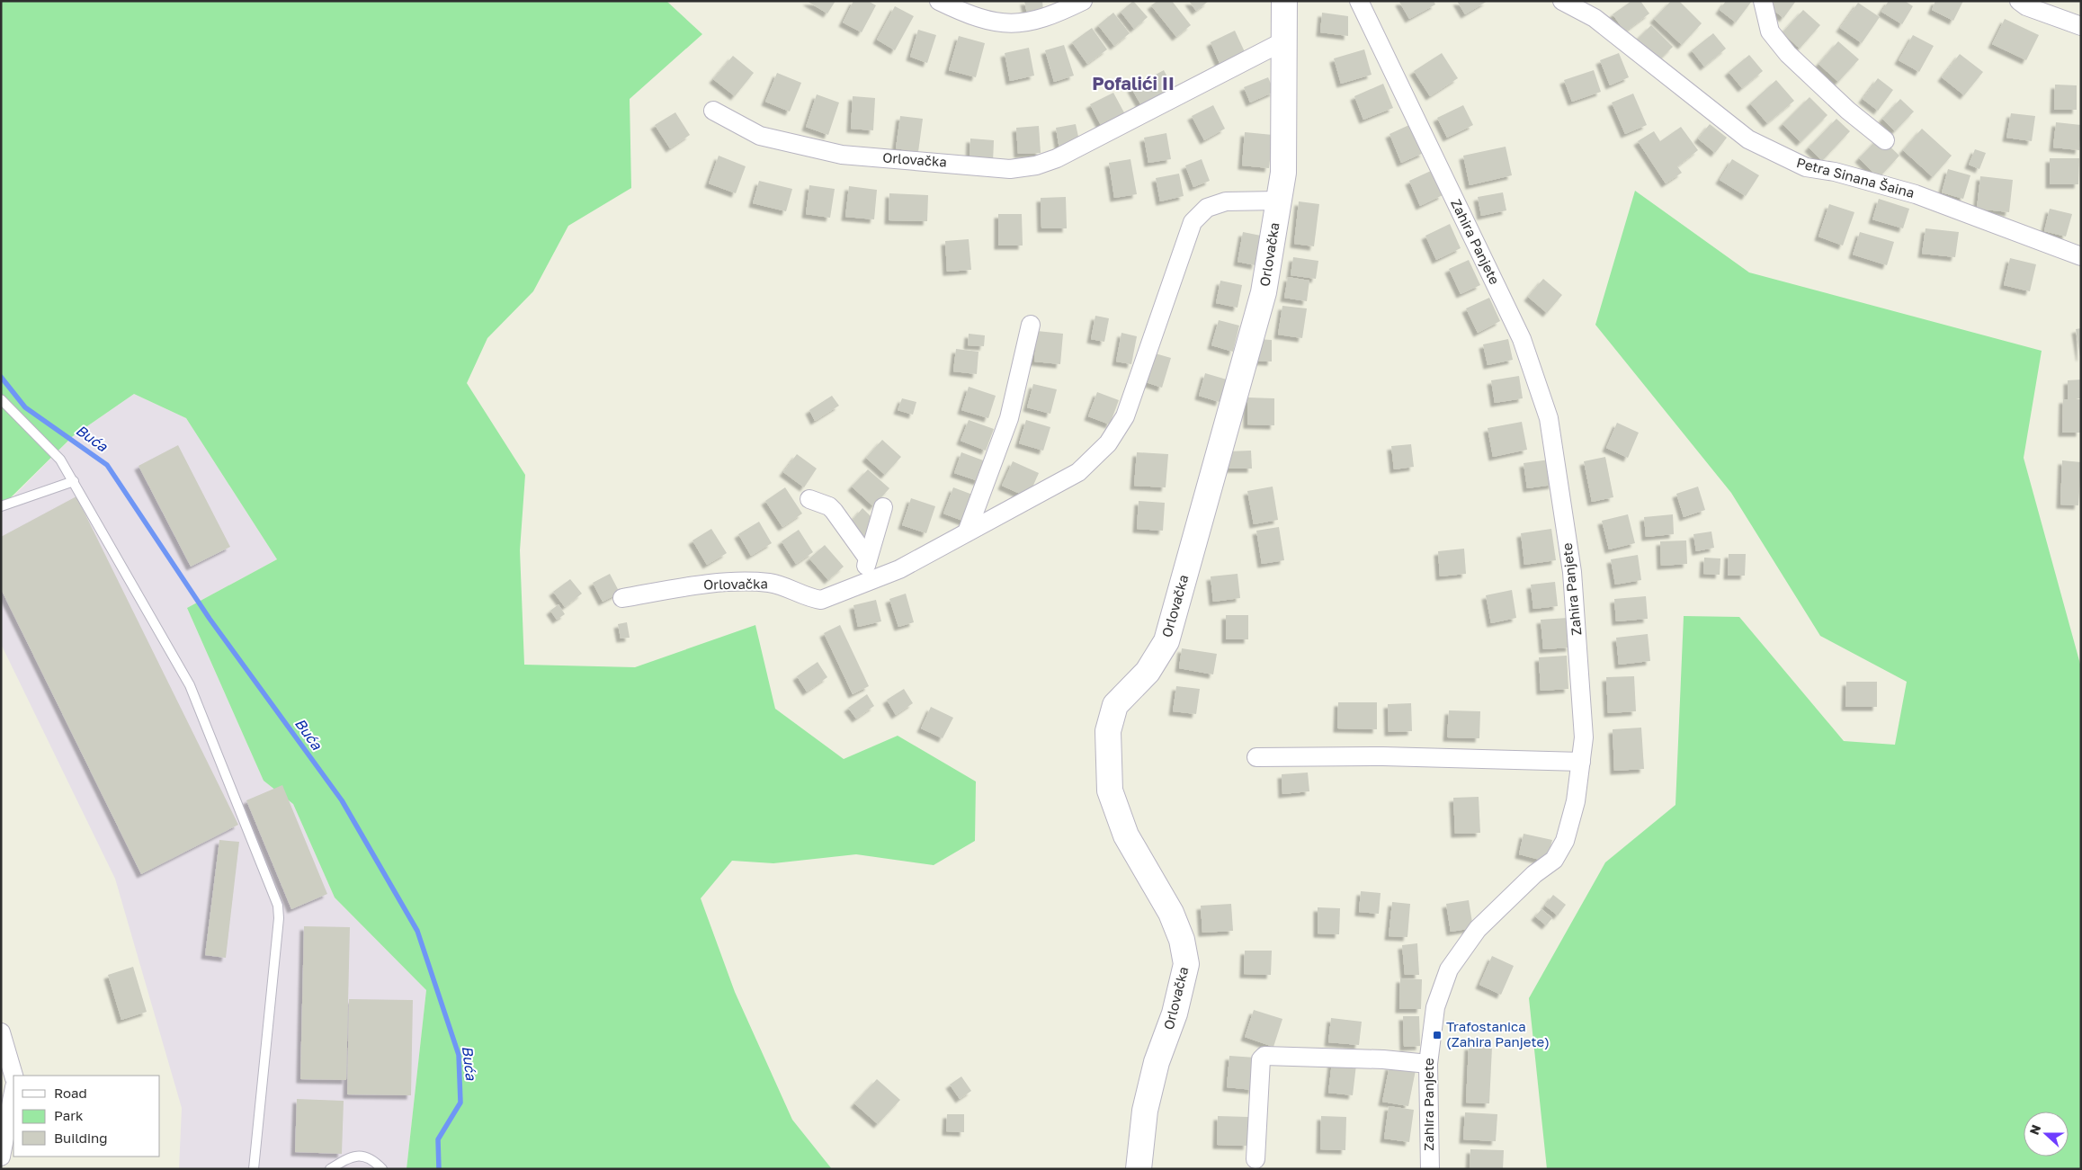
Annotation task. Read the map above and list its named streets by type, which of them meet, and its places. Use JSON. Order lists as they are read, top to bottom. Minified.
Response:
{"streets":{"street":["Orlovačka","Petra Sinana Šaina","Zahira Panjete"]},"districts":["Pofalići II"],"water":["Buća"],"places":{"transit":["Trafostanica (Zahira Panjete)"]},"legend":["Road","Park","Building"],"north":"left"}
